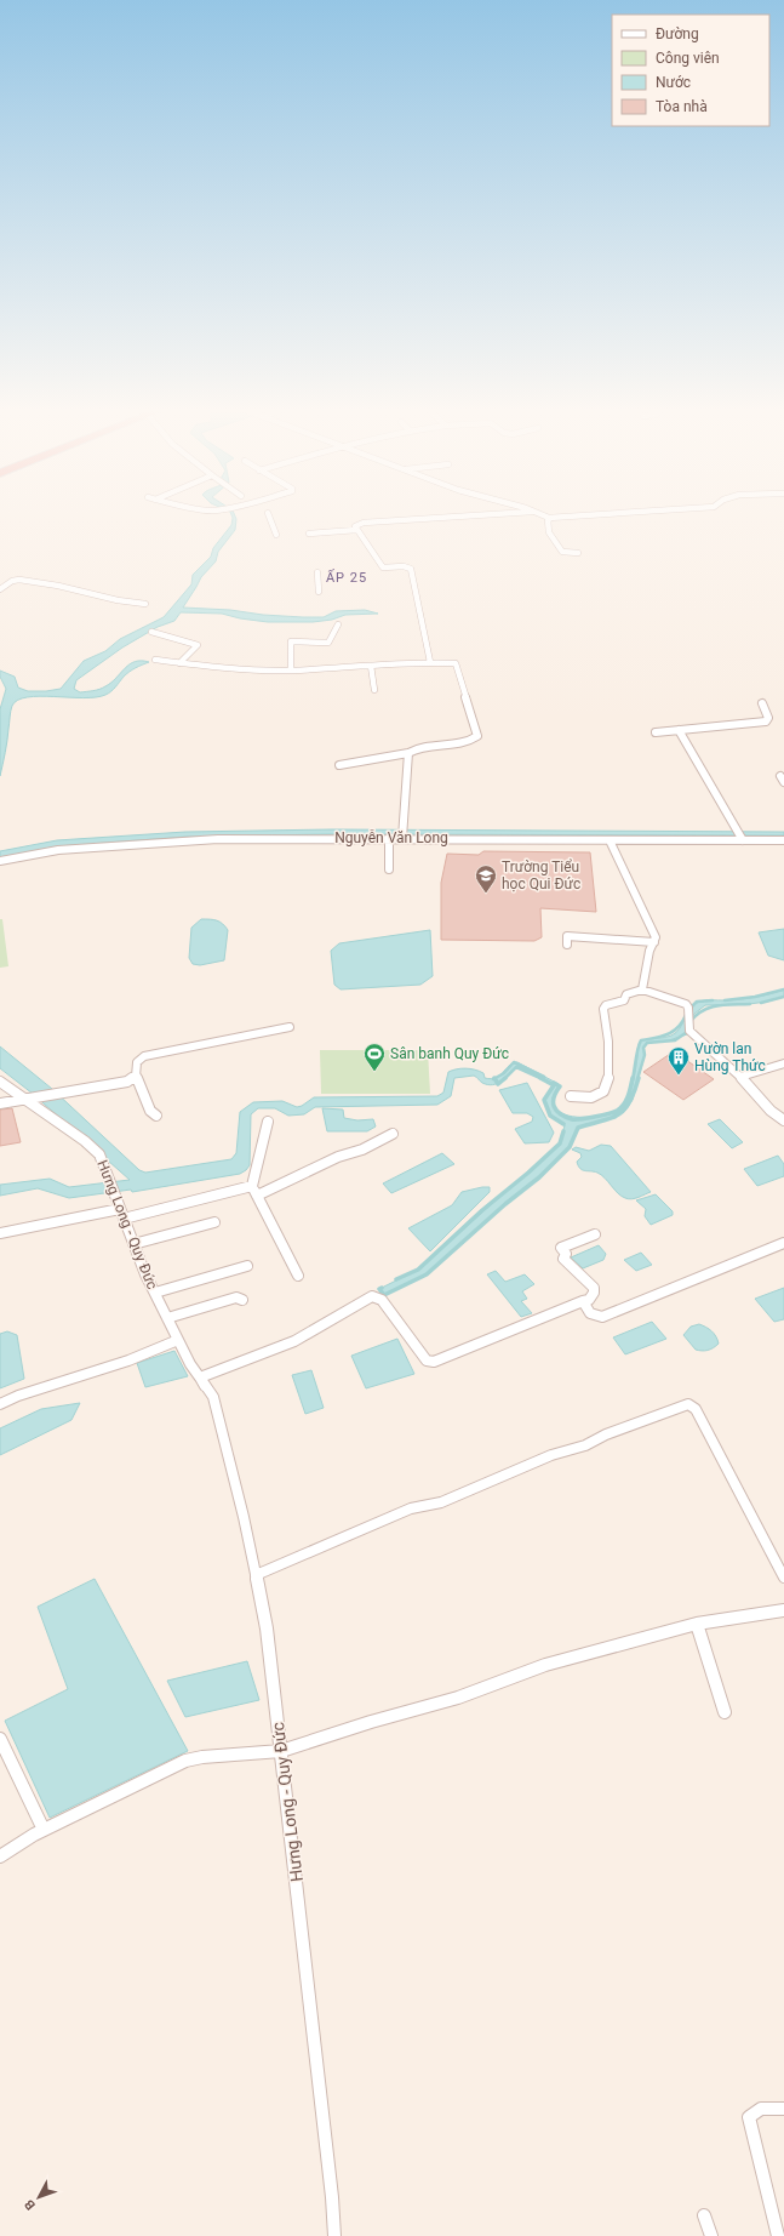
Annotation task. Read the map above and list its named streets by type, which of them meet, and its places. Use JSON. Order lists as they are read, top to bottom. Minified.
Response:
{"streets":{"street":["Nguyễn Văn Long","Hưng Long - Quy Đức"]},"districts":["ẤP 25"],"places":{"school or university":["Trường Tiểu học Qui Đức"],"sports":["Sân banh Quy Đức"],"building":["Vườn lan Hùng Thức"]},"legend":["Đường","Công viên","Nước","Tòa nhà"],"north":"bottom left"}
